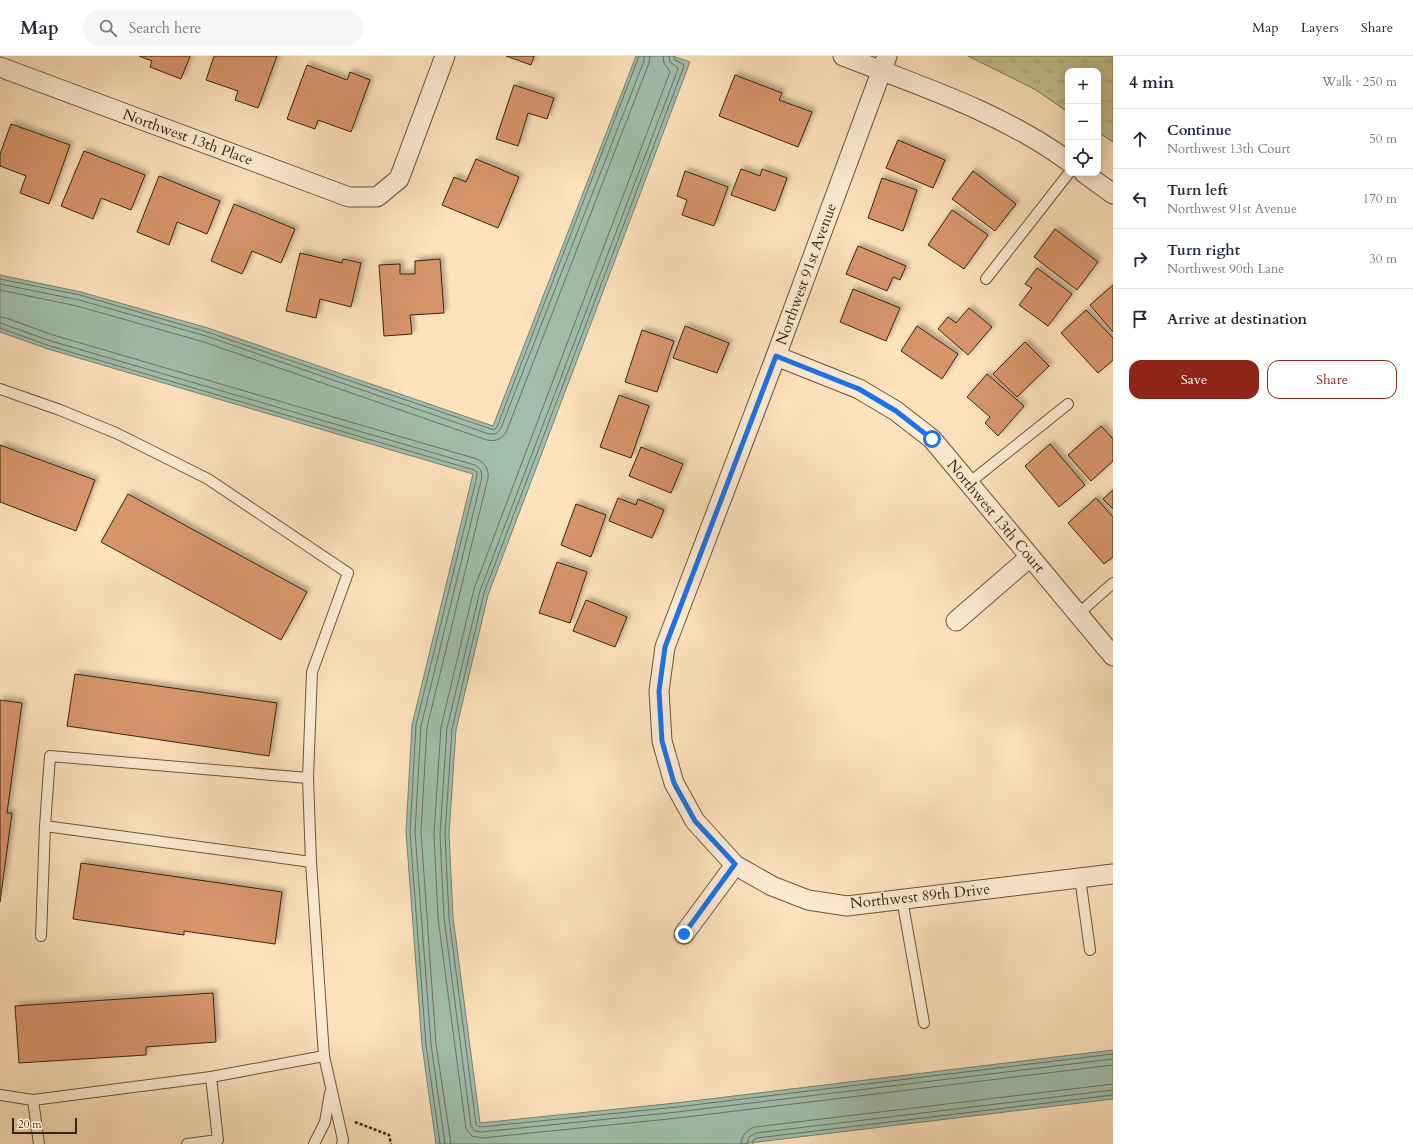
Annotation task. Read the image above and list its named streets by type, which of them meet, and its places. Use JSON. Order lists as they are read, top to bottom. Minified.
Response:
{"streets":{"street":["Northwest 13th Place","Northwest 91st Avenue","Northwest 13th Court","Northwest 89th Drive"]},"crossings":[["Northwest 91st Avenue","Northwest 13th Court"],["Northwest 91st Avenue","Northwest 89th Drive"]],"scale_bar":"20 m","page":{"header":"Map","search":"Search here","nav":["Map","Layers","Share"],"heading":["4 min","Walk · 250 m"],"map_buttons":["+","−"],"list":[["Continue","Northwest 13th Court","50 m"],["Turn left","Northwest 91st Avenue","170 m"],["Turn right","Northwest 90th Lane","30 m"],"Arrive at destination"],"buttons":["Save","Share"],"scale":"20 m"}}
